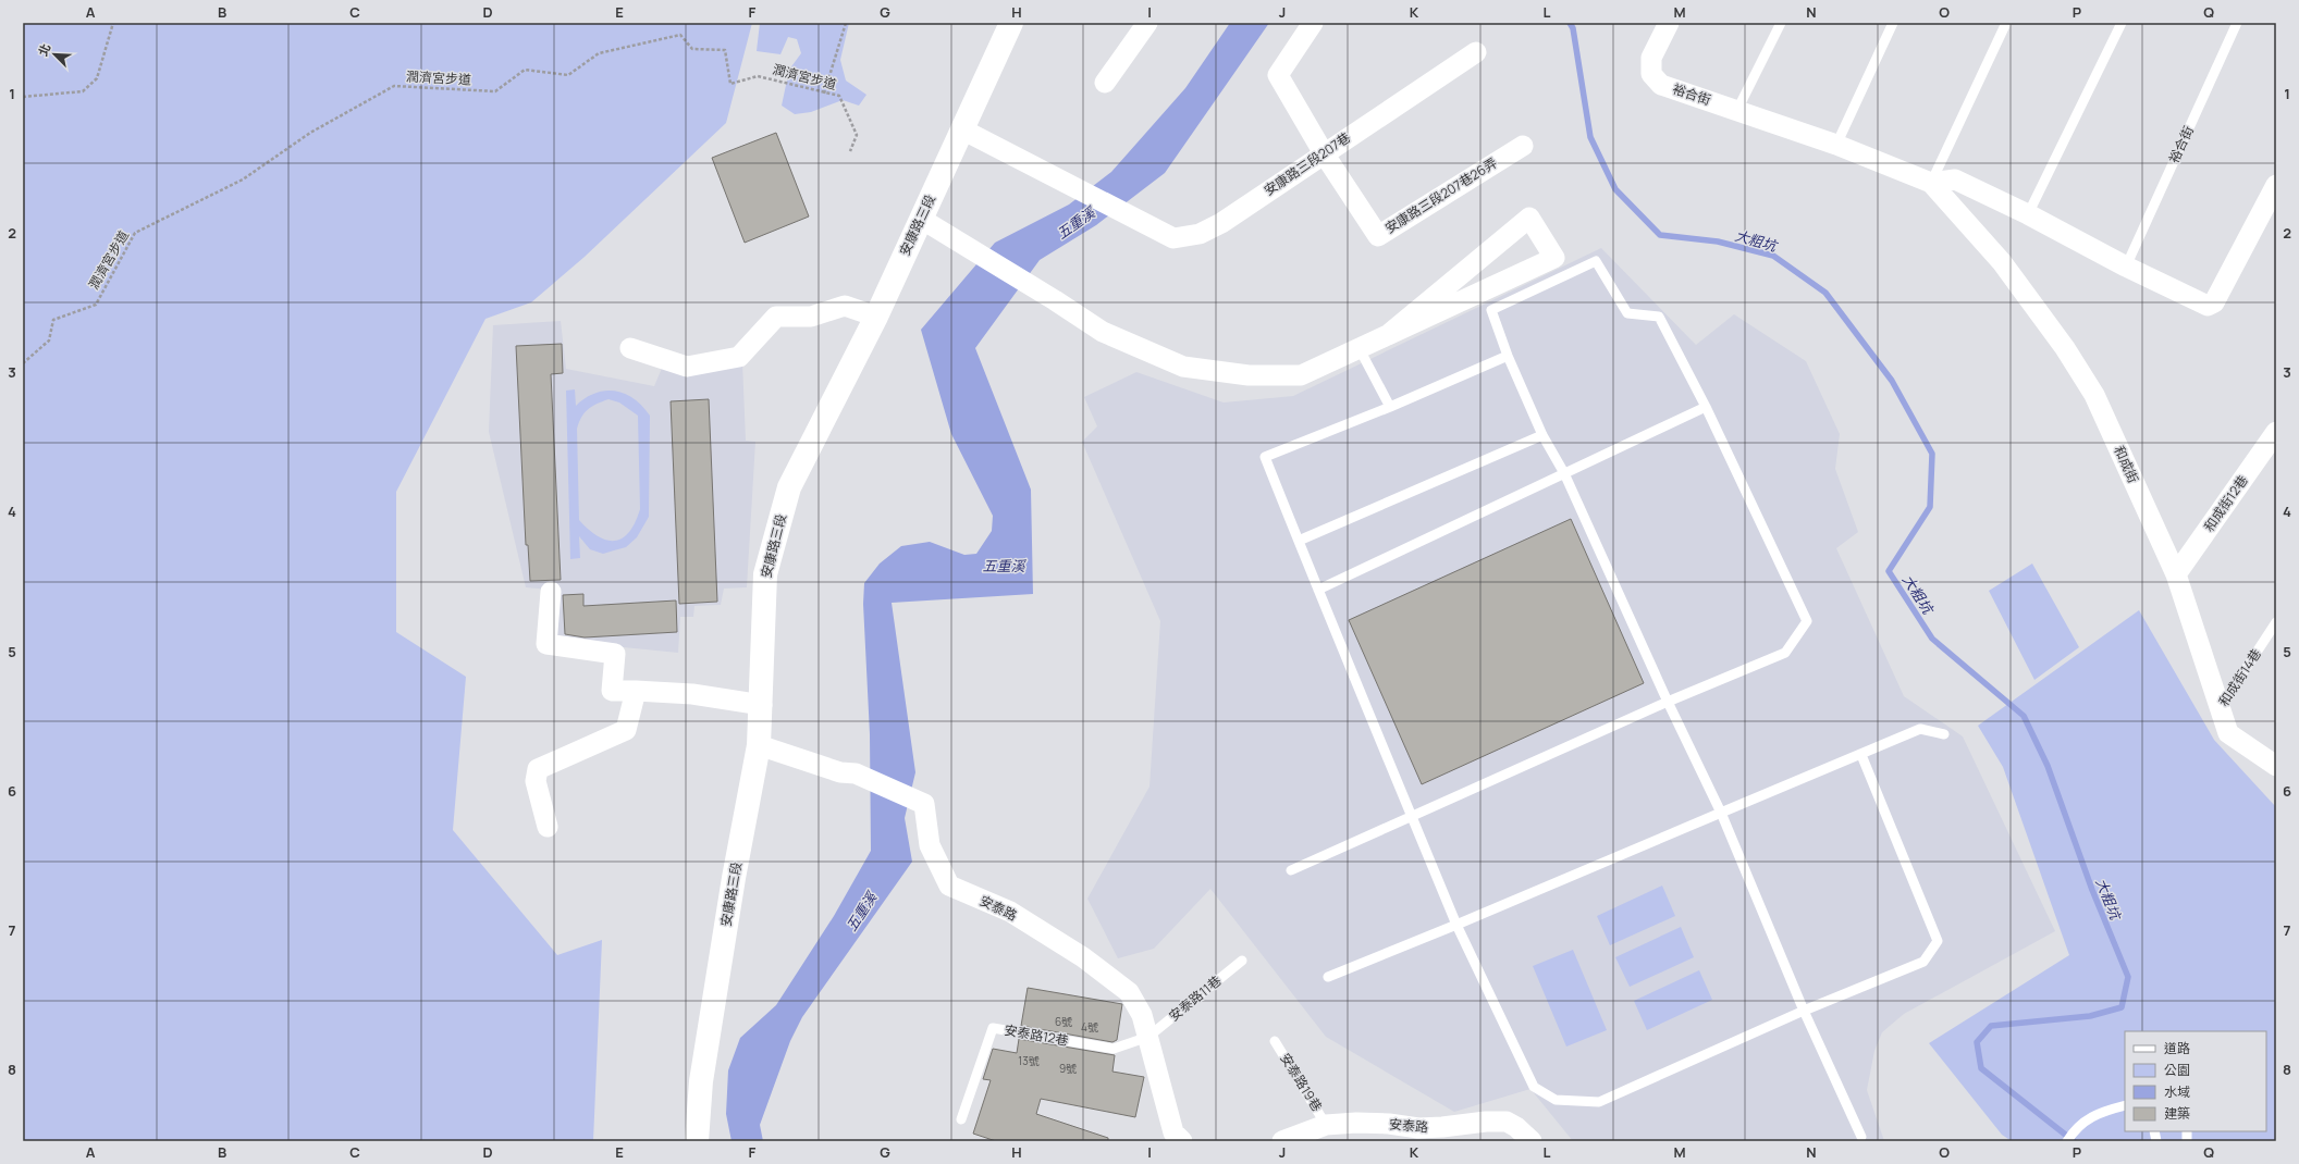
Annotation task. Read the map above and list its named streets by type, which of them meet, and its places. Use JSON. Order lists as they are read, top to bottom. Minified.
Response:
{"streets":{"main road":["安康路三段"],"street":["裕合街","安康路三段207巷","安康路三段207巷26弄","和成街","和成街12巷","安泰路"],"lane":["和成街14巷","安泰路11巷","安泰路12巷","安泰路19巷"],"path":["潤濟宮步道"]},"crossings":[["裕合街","和成街"],["安康路三段207巷","安康路三段207巷26弄"],["安康路三段207巷","安康路三段"],["安康路三段","安泰路"],["和成街","和成街12巷"],["和成街","和成街14巷"],["安泰路","安泰路11巷"],["安泰路","安泰路12巷"],["安泰路","安泰路19巷"],["安泰路11巷","安泰路12巷"]],"water":["五重溪","大粗坑"],"house_numbers":["6號","4號","13號","9號"],"legend":["道路","公園","水域","建築"],"north":"top left","grid":{"columns":["A","B","C","D","E","F","G","H","I","J","K","L","M","N","O","P","Q"],"rows":["1","2","3","4","5","6","7","8"]}}
